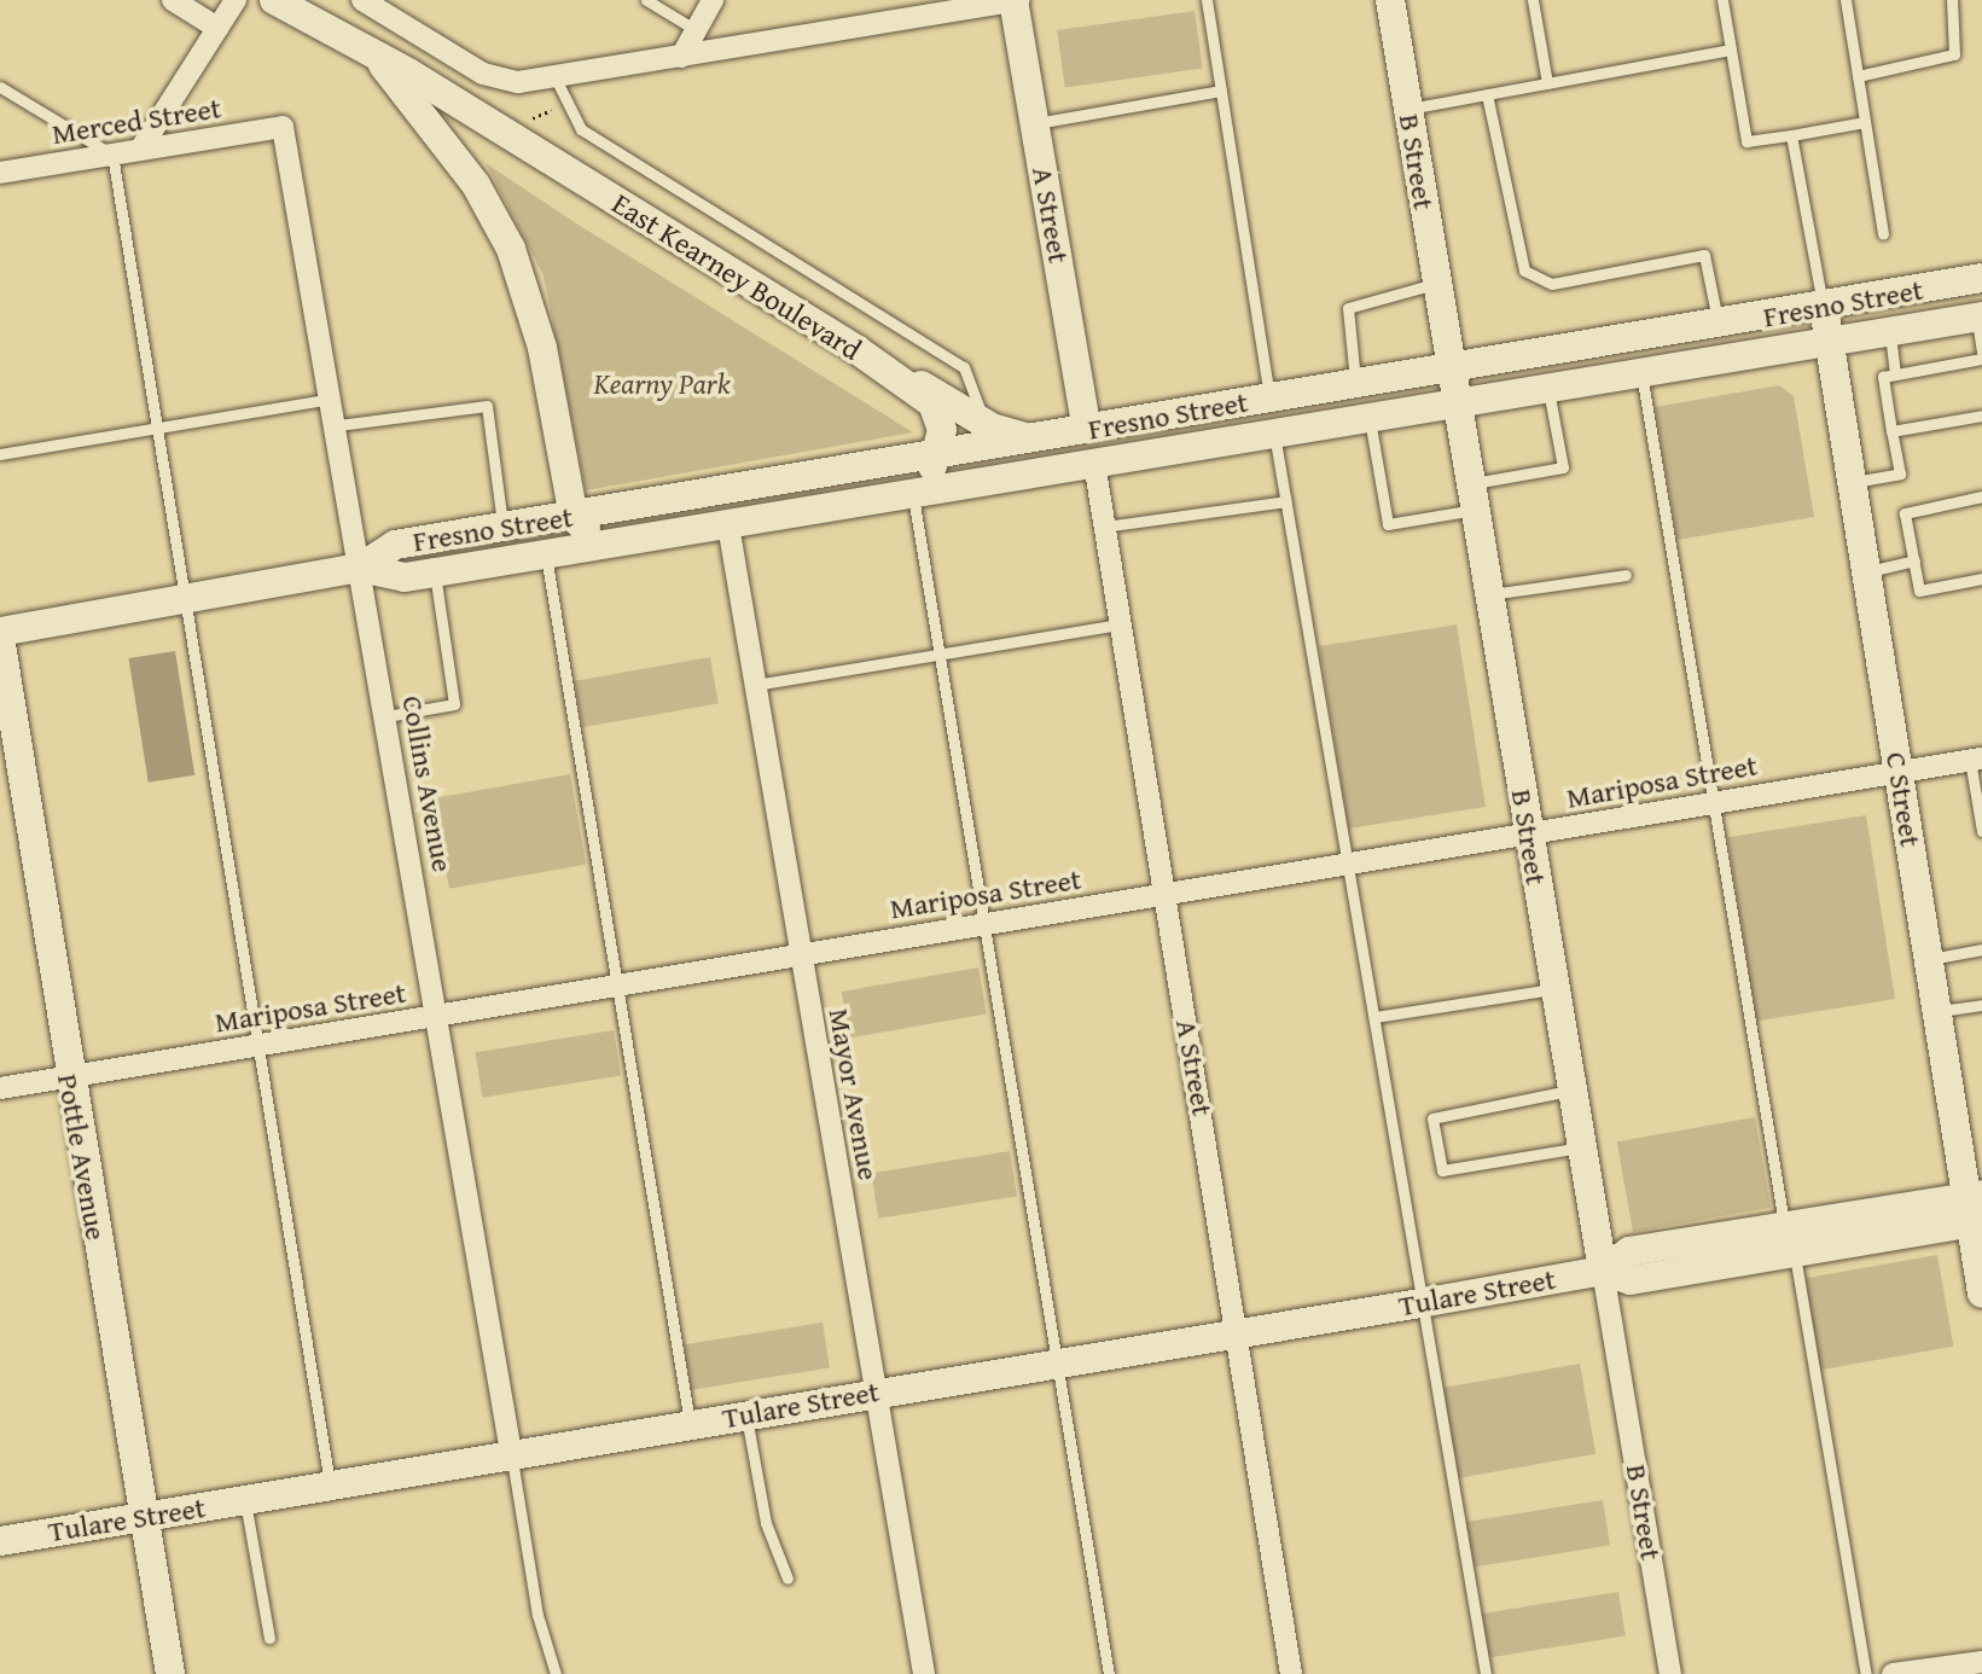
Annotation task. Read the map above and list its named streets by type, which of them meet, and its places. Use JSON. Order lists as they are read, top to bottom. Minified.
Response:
{"streets":{"main road":["B Street","A Street","East Kearney Boulevard","Fresno Street","C Street","Pottle Avenue","Tulare Street"],"street":["Merced Street","Mariposa Street","Collins Avenue","Mayor Avenue"]},"crossings":[["Merced Street","Collins Avenue"],["B Street","Fresno Street"],["B Street","Mariposa Street"],["B Street","Tulare Street"],["A Street","Fresno Street"],["A Street","Mariposa Street"],["A Street","Tulare Street"],["East Kearney Boulevard","Fresno Street"],["Fresno Street","Collins Avenue"],["Fresno Street","C Street"],["Fresno Street","Mayor Avenue"],["Fresno Street","Pottle Avenue"],["Mariposa Street","Collins Avenue"],["Mariposa Street","C Street"],["Mariposa Street","Mayor Avenue"],["Mariposa Street","Pottle Avenue"],["Collins Avenue","Tulare Street"],["C Street","Tulare Street"],["Mayor Avenue","Tulare Street"],["Pottle Avenue","Tulare Street"]],"parks":["Kearny Park"]}
